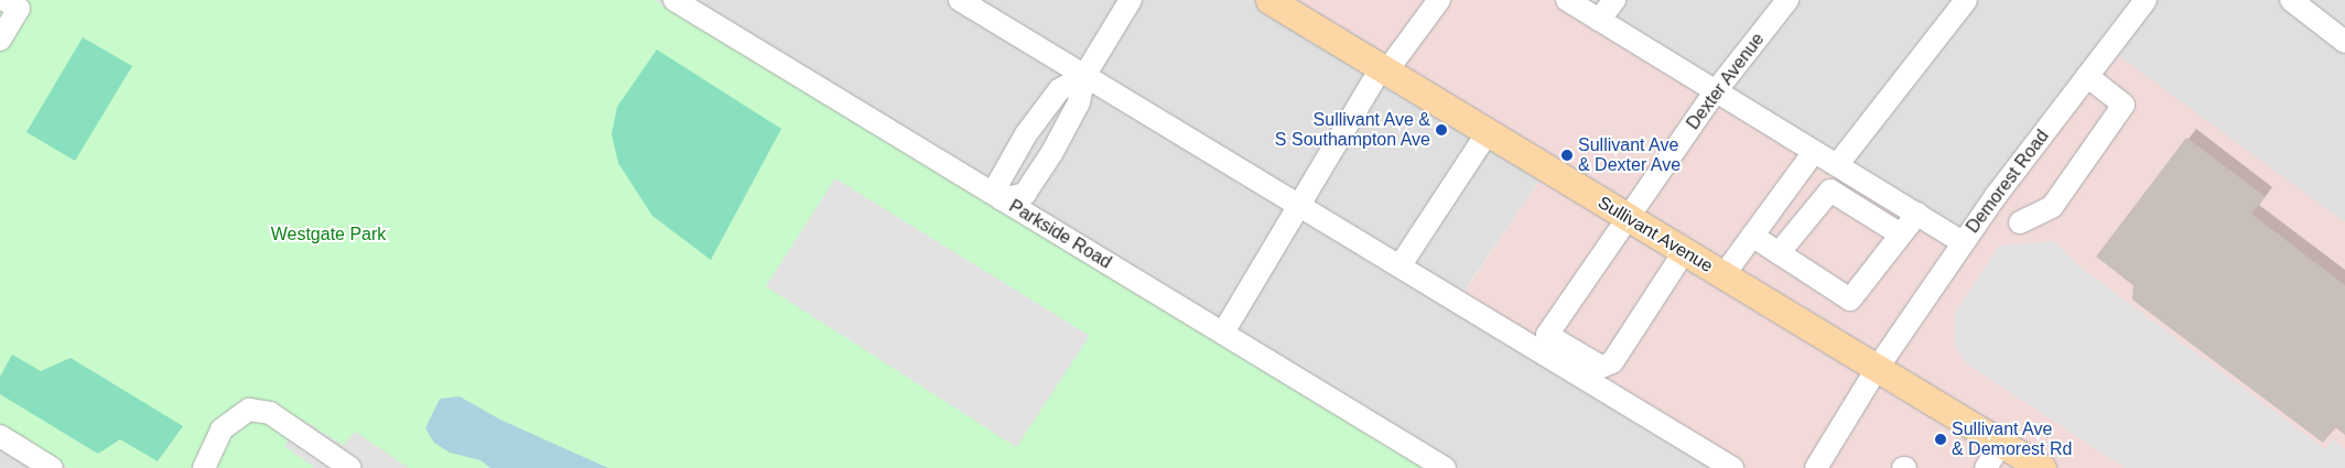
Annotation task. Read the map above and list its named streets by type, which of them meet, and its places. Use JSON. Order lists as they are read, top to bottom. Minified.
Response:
{"streets":{"main road":["Sullivant Avenue"],"street":["Dexter Avenue","Demorest Road","Parkside Road"]},"crossings":[["Dexter Avenue","Sullivant Avenue"],["Demorest Road","Sullivant Avenue"]],"parks":["Westgate Park"],"places":["Sullivant Ave & S Southampton Ave","Sullivant Ave & Dexter Ave","Sullivant Ave & Demorest Rd"]}
